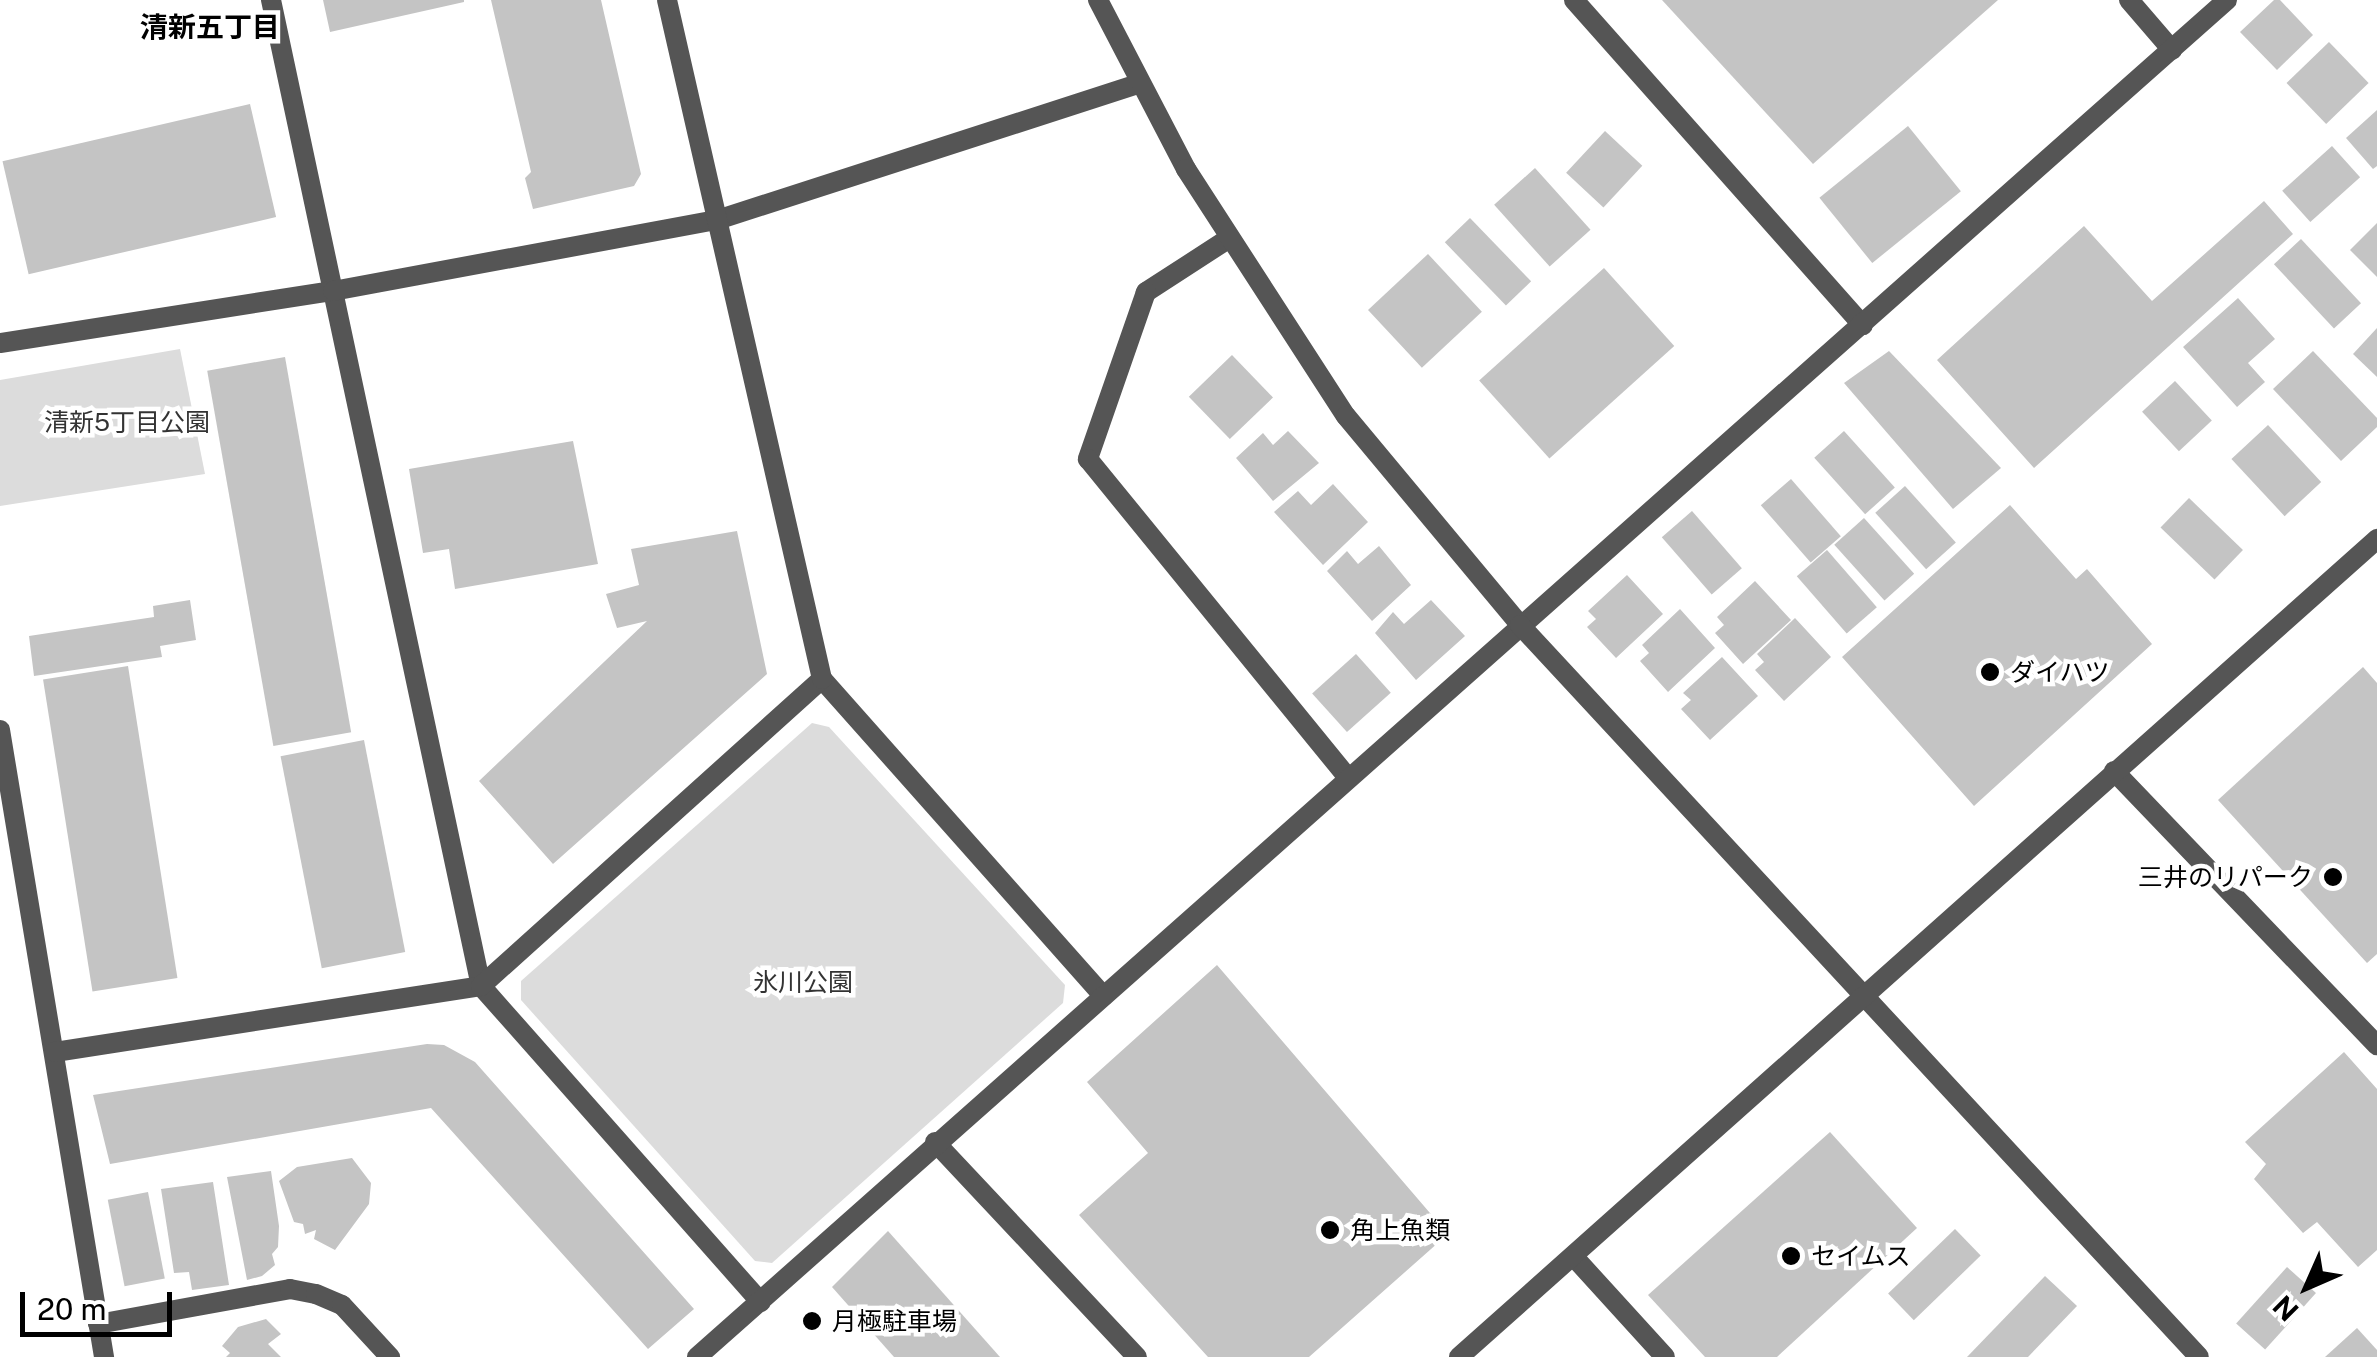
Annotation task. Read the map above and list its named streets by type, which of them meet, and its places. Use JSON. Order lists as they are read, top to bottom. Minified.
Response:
{"districts":["清新五丁目"],"parks":["清新5丁目公園","氷川公園"],"places":["ダイハツ","三井のリパーク","角上魚類","セイムス","月極駐車場"],"scale_bar":"20 m","north":"bottom left"}
